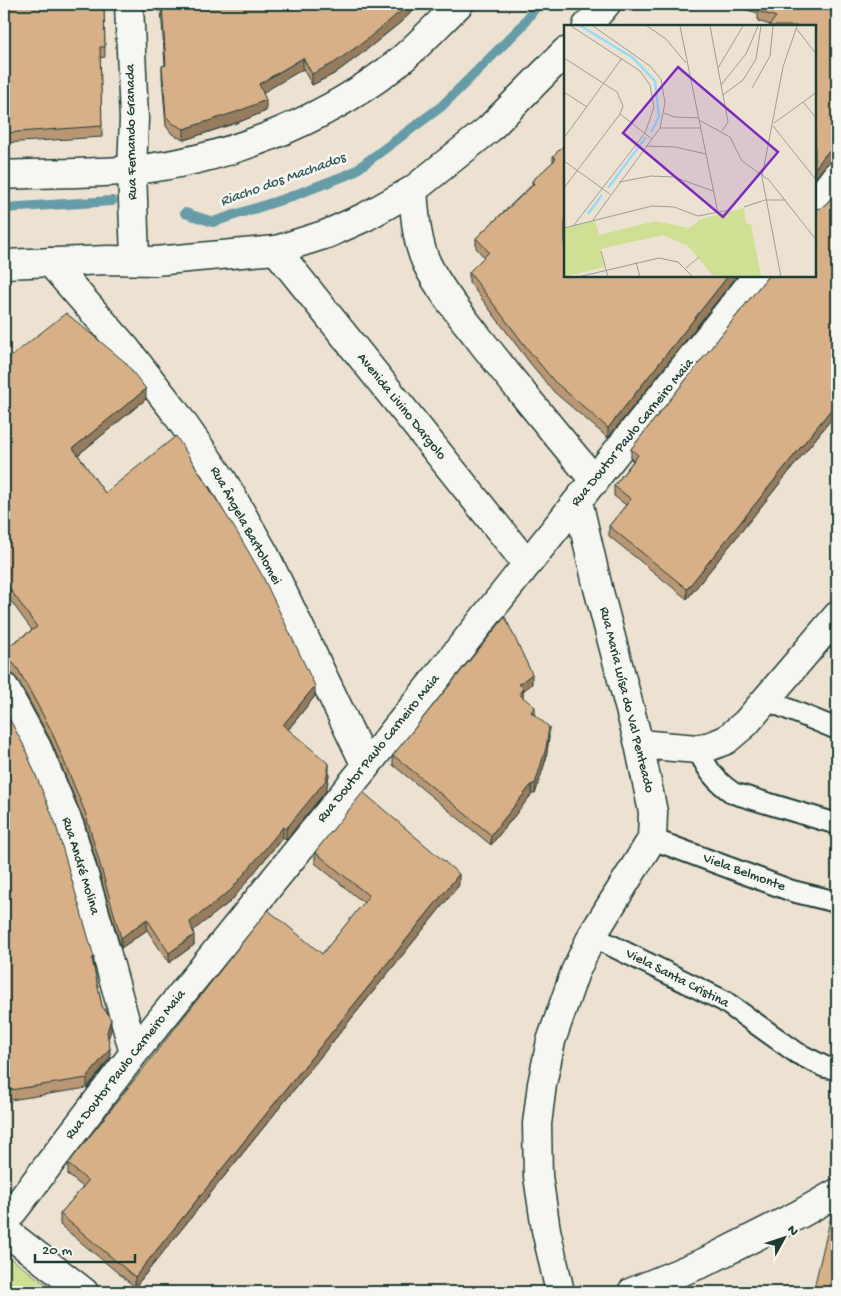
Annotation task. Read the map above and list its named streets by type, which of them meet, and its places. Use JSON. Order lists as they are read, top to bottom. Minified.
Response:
{"streets":{"street":["Rua Fernando Granada","Avenida Livino Dargolo","Rua Doutor Paulo Carneiro Maia","Rua Ângela Bartolomei","Rua Maria Luísa do Val Penteado","Rua André Molina"],"lane":["Viela Belmonte","Viela Santa Cristina"]},"crossings":[["Avenida Livino Dargolo","Rua Doutor Paulo Carneiro Maia"],["Rua Doutor Paulo Carneiro Maia","Rua Ângela Bartolomei"],["Rua Doutor Paulo Carneiro Maia","Rua Maria Luísa do Val Penteado"],["Rua Doutor Paulo Carneiro Maia","Rua André Molina"],["Rua Maria Luísa do Val Penteado","Viela Belmonte"]],"water":["Riacho dos Machados"],"scale_bar":"20 m","north":"top right"}
